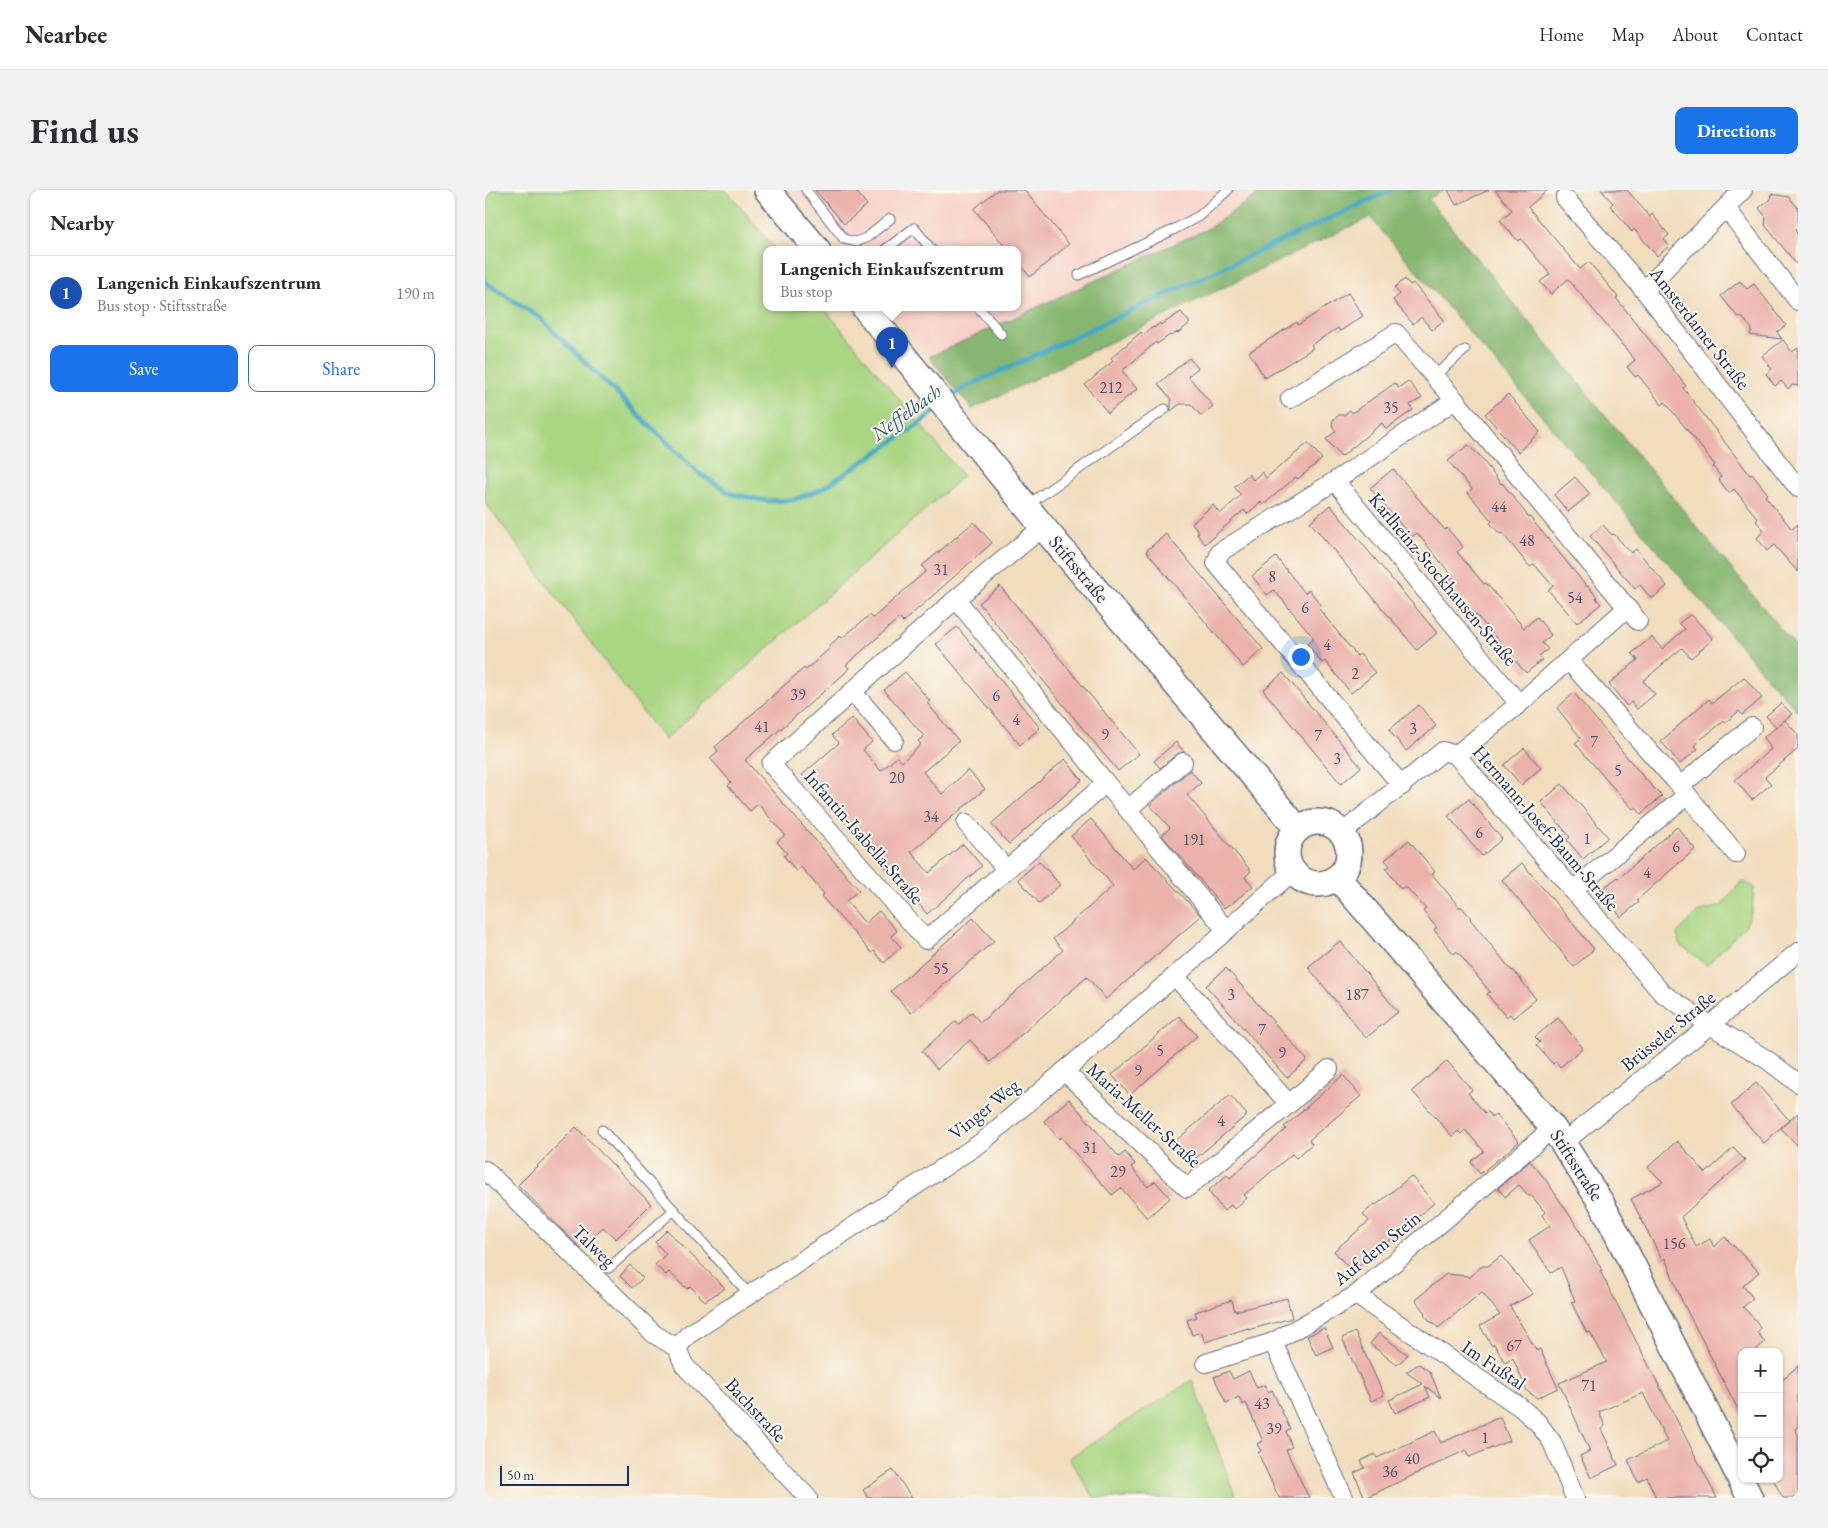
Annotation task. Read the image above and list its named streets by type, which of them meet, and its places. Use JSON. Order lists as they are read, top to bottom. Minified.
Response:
{"streets":{"street":["Amsterdamer Straße","Stiftsstraße","Karlheinz-Stockhausen-Straße","Hermann-Josef-Baum-Straße","Infantin-Isabella-Straße","Brüsseler Straße","Vinger Weg","Maria-Meller-Straße","Talweg","Auf dem Stein","Im Fußtal","Bachstraße"]},"crossings":[["Stiftsstraße","Hermann-Josef-Baum-Straße"],["Stiftsstraße","Infantin-Isabella-Straße"],["Stiftsstraße","Brüsseler Straße"],["Stiftsstraße","Vinger Weg"],["Stiftsstraße","Auf dem Stein"],["Hermann-Josef-Baum-Straße","Brüsseler Straße"],["Hermann-Josef-Baum-Straße","Vinger Weg"],["Brüsseler Straße","Auf dem Stein"],["Vinger Weg","Maria-Meller-Straße"],["Vinger Weg","Talweg"],["Vinger Weg","Bachstraße"],["Talweg","Bachstraße"],["Auf dem Stein","Im Fußtal"]],"water":["Neffelbach"],"house_numbers":["212","35","44","48","31","8","54","6","4","2","39","6","4","41","3","9","7","7","3","5","20","34","6","1","191","6","4","55","3","187","7","5","9","9","4","31","29","156","67","71","43","39","1","40","36"],"scale_bar":"50 m","page":{"header":"Nearbee","nav":["Home","Map","About","Contact"],"buttons":["Directions",["Save","Share"]],"title":"Find us","heading":"Nearby","popup":["Langenich Einkaufszentrum","Bus stop"],"list":[{"mark":"1","name":"Langenich Einkaufszentrum","note":"Bus stop · Stiftsstraße","value":"190 m"}],"pins":"1","map_buttons":["+","−"],"scale":"50 m"}}
